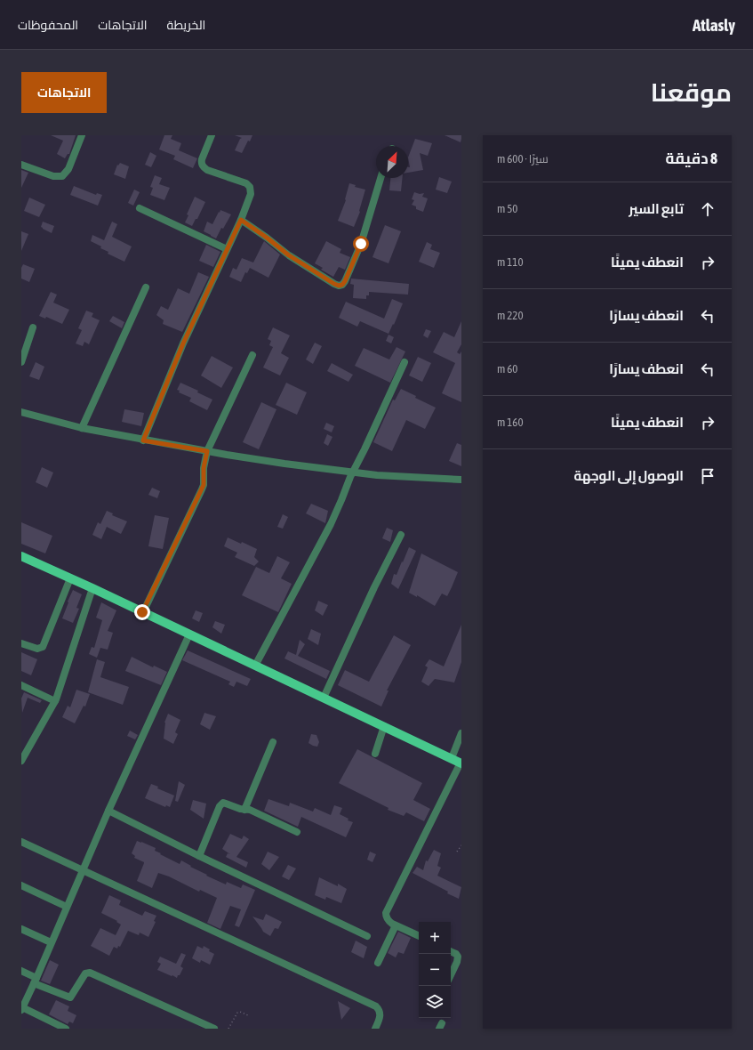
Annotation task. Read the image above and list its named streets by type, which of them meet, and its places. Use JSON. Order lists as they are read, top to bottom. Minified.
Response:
{"north":"top right","page":{"header":"Atlasly","nav":["الخريطة","الاتجاهات","المحفوظات"],"title":"موقعنا","buttons":"الاتجاهات","heading":["8 دقيقة","سيرًا · 600 m"],"list":[["تابع السير","50 m"],["انعطف يمينًا","110 m"],["انعطف يسارًا","220 m"],["انعطف يسارًا","60 m"],["انعطف يمينًا","160 m"],"الوصول إلى الوجهة"],"map_buttons":["+","−"]}}
